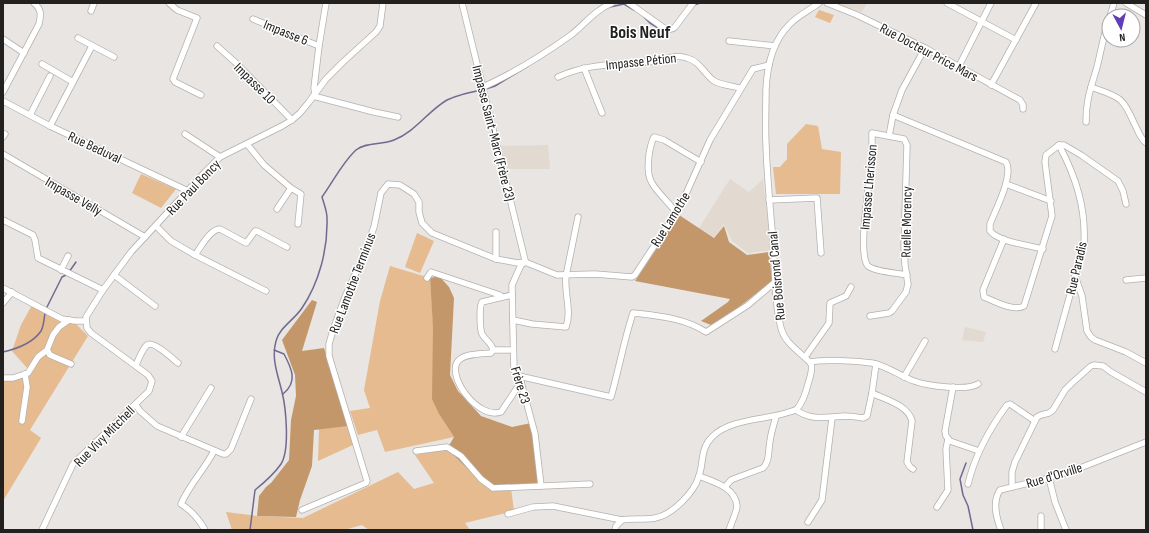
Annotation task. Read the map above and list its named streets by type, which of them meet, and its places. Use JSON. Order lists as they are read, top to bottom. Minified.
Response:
{"streets":{"street":["Impasse 6","Rue Docteur Price Mars","Impasse Pétion","Impasse 10","Impasse Saint-Marc (Frère 23)","Rue Beduval","Rue Paul Boncy","Impasse Lherisson","Impasse Velly","Rue Lamothe","Ruelle Morency","Rue Paradis","Rue Boisrond Canal","Rue Lamothe Terminus","Frère 23","Rue Vivy Mitchell","Rue d'Orville"]},"crossings":[["Impasse Pétion","Rue Lamothe"],["Impasse 10","Rue Paul Boncy"],["Impasse Saint-Marc (Frère 23)","Rue Lamothe"],["Impasse Saint-Marc (Frère 23)","Rue Lamothe Terminus"],["Impasse Saint-Marc (Frère 23)","Frère 23"],["Rue Beduval","Rue Paul Boncy"],["Rue Paul Boncy","Impasse Velly"],["Rue Paul Boncy","Rue Vivy Mitchell"],["Impasse Lherisson","Ruelle Morency"],["Rue Lamothe","Rue Boisrond Canal"],["Rue Lamothe","Rue Lamothe Terminus"],["Rue Lamothe","Frère 23"],["Rue Lamothe Terminus","Frère 23"]],"districts":["Bois Neuf"],"north":"bottom"}
